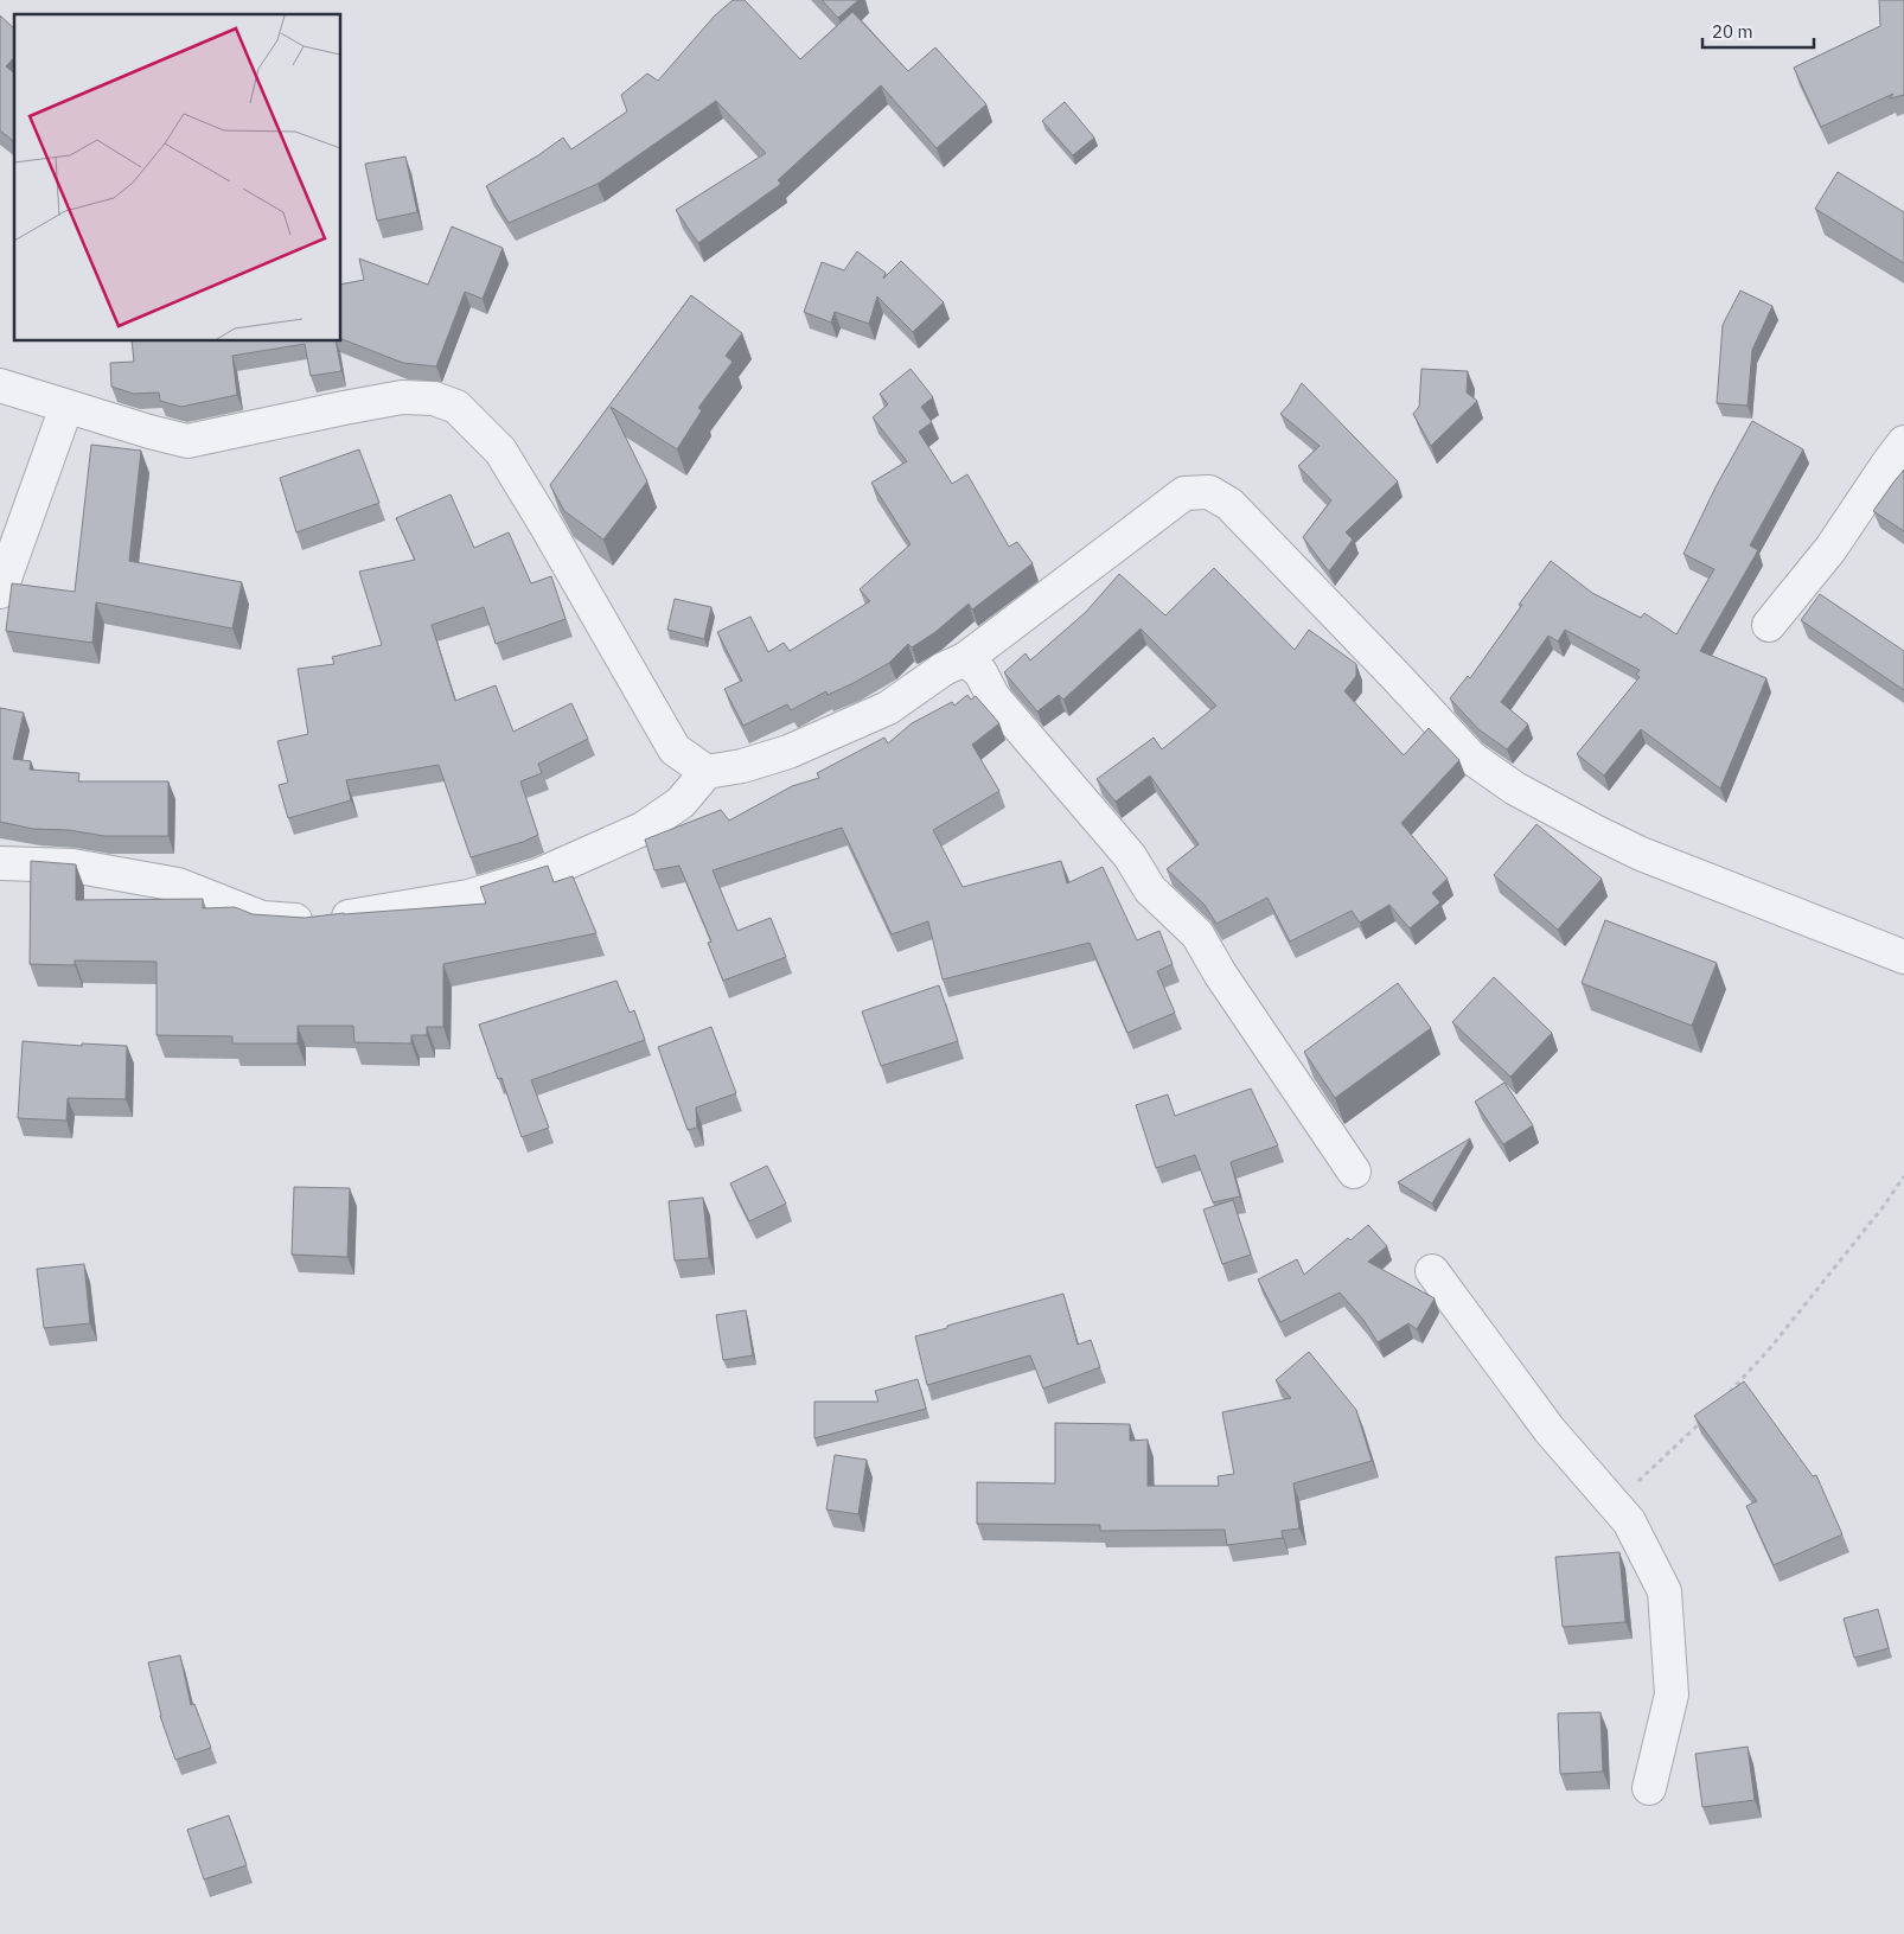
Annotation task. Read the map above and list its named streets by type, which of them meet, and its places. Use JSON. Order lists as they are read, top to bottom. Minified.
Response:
{"scale_bar":"20 m"}
